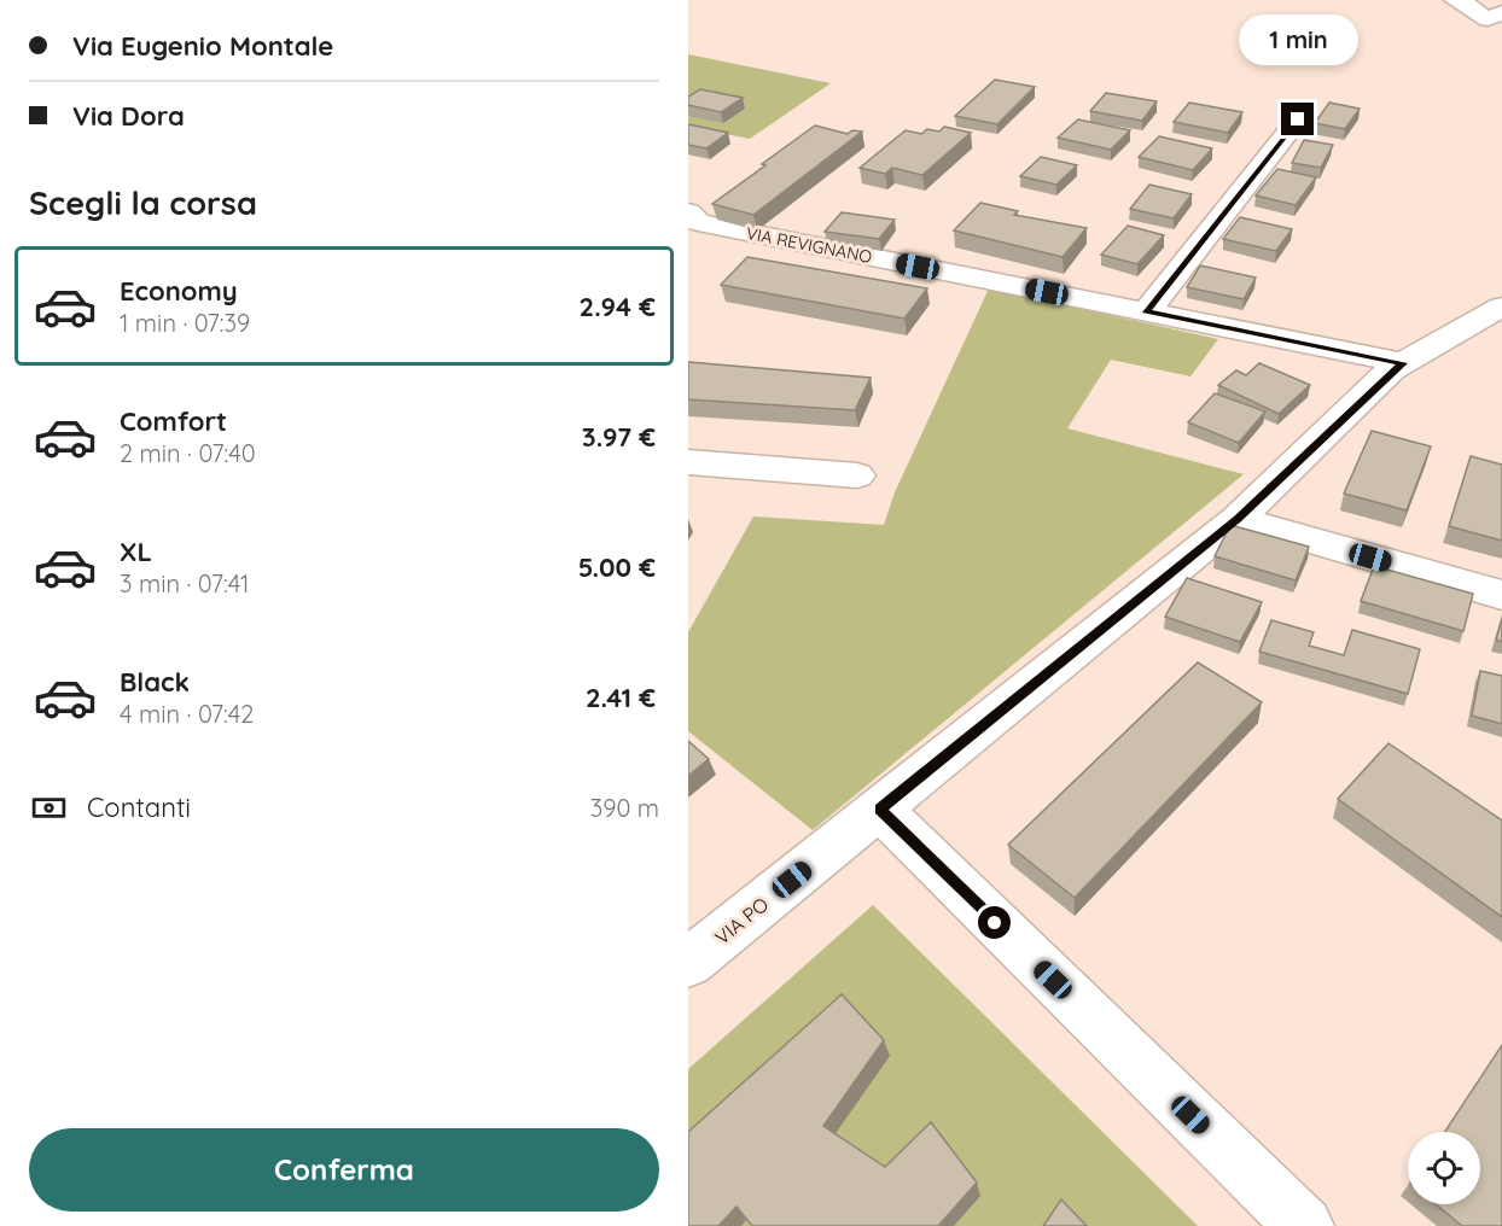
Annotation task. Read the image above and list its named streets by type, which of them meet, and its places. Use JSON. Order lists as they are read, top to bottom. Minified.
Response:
{"streets":{"street":["VIA REVIGNANO","VIA PO"]},"crossings":[["VIA REVIGNANO","VIA PO"]],"page":{"banner":["Via Eugenio Montale","Via Dora"],"bubble":"1 min","heading":"Scegli la corsa","list":[{"name":"Economy","note":"1 min · 07:39","value":"2.94 €"},{"name":"Comfort","note":"2 min · 07:40","value":"3.97 €"},{"name":"XL","note":"3 min · 07:41","value":"5.00 €"},{"name":"Black","note":"4 min · 07:42","value":"2.41 €"}],"pay":["Contanti","390 m"],"buttons":"Conferma"}}
